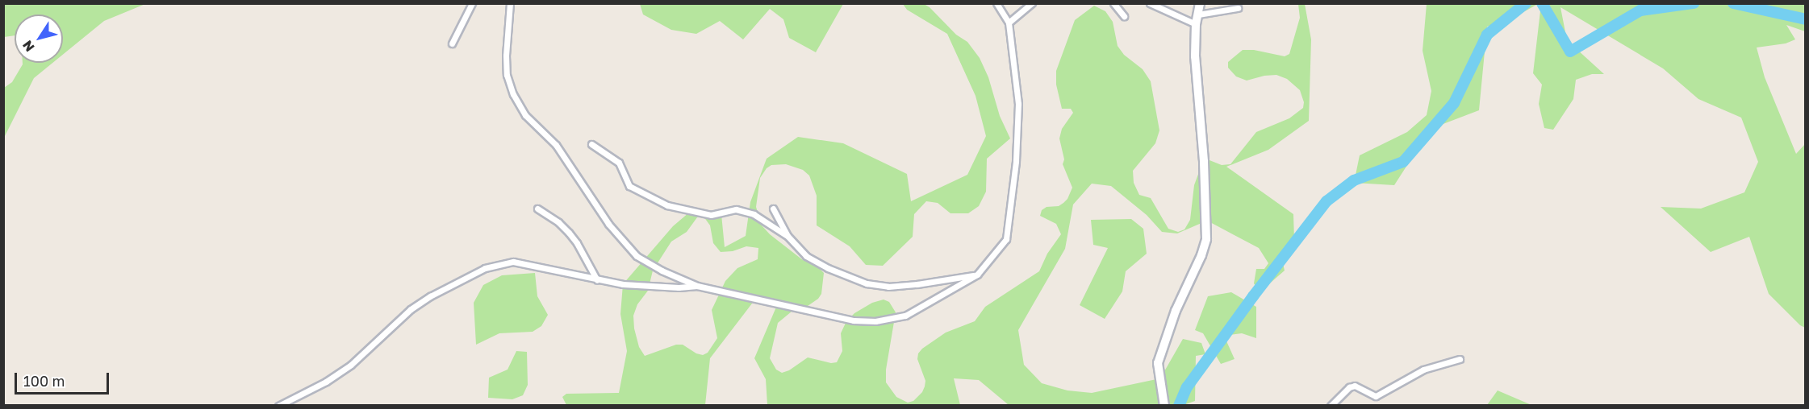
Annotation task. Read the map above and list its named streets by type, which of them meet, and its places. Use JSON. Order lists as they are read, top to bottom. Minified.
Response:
{"scale_bar":"100 m","north":"bottom left"}
